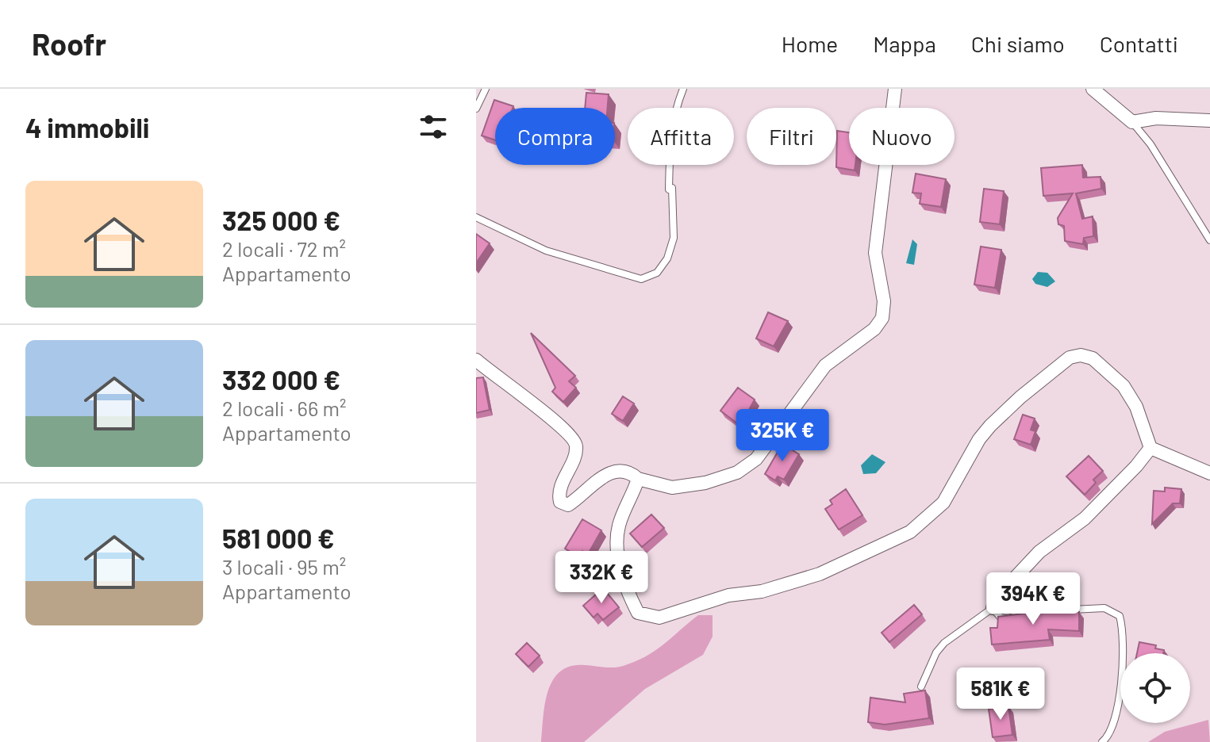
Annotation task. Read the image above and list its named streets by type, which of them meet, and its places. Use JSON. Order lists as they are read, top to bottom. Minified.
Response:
{"page":{"header":"Roofr","nav":["Home","Mappa","Chi siamo","Contatti"],"heading":"4 immobili","chip":["Compra","Affitta","Filtri","Nuovo"],"list":[{"name":"325 000 €","note":"2 locali · 72 m² · Appartamento"},{"name":"332 000 €","note":"2 locali · 66 m² · Appartamento"},{"name":"581 000 €","note":"3 locali · 95 m² · Appartamento"}],"price":["325K €","332K €","394K €","581K €"]}}
